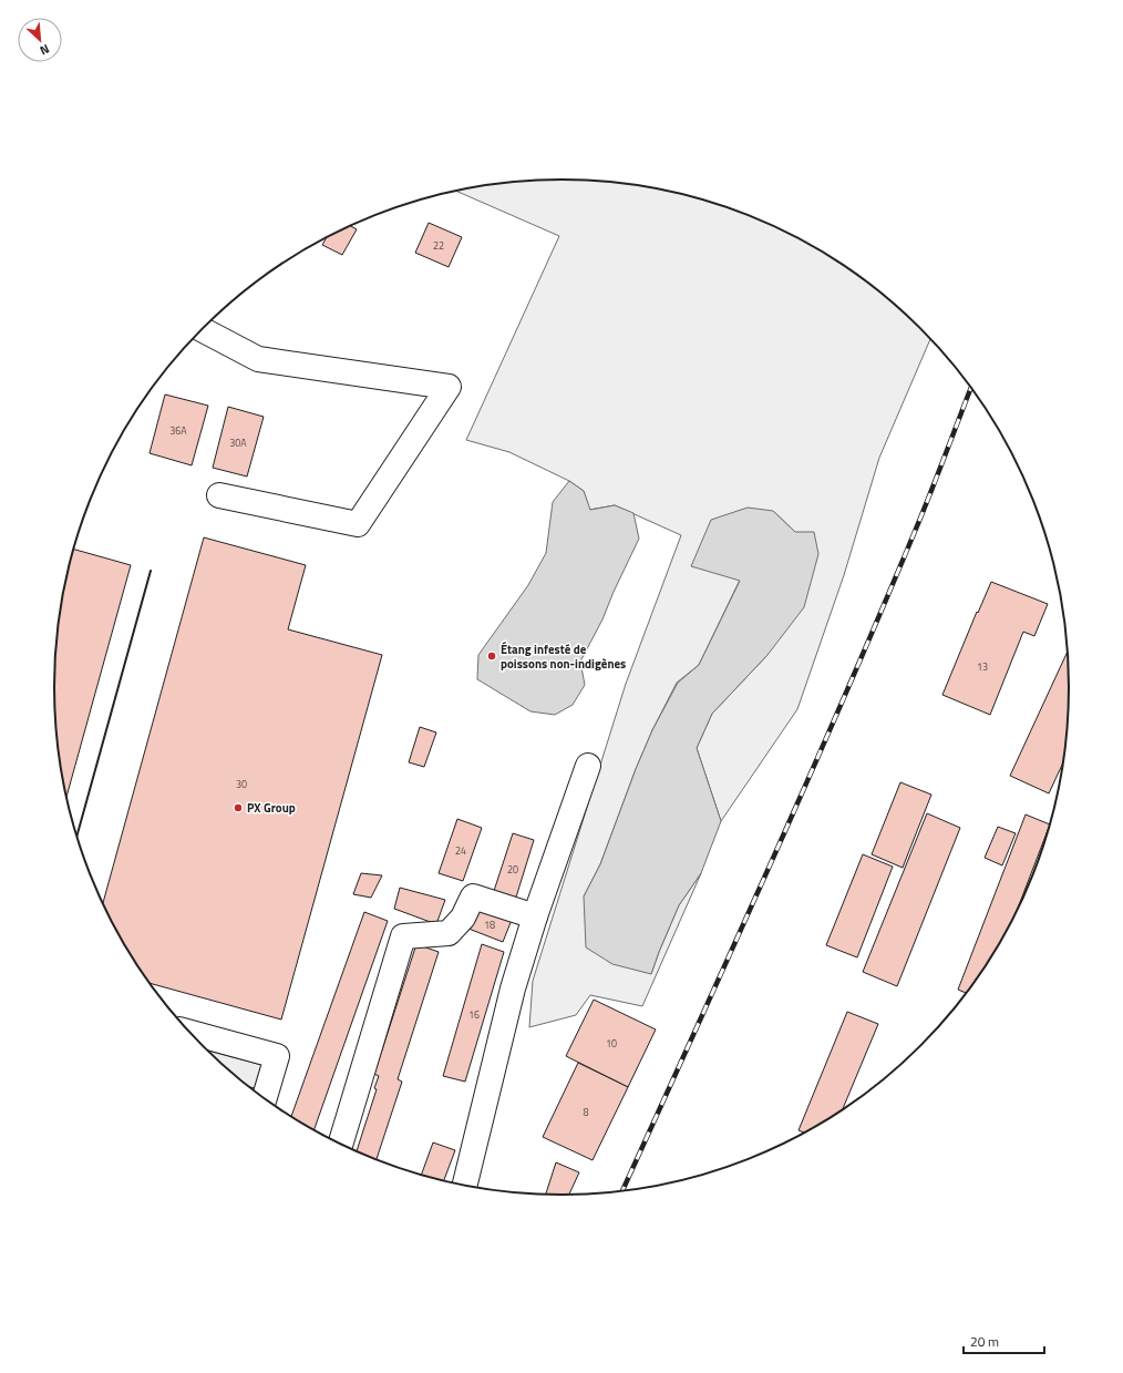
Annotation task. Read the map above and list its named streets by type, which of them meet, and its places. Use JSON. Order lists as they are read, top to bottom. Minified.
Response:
{"places":["Étang infesté de poissons non-indigènes","PX Group"],"house_numbers":["22","36A","30A","13","30","24","20","18","16","10","8"],"scale_bar":"20 m","north":"bottom right"}
